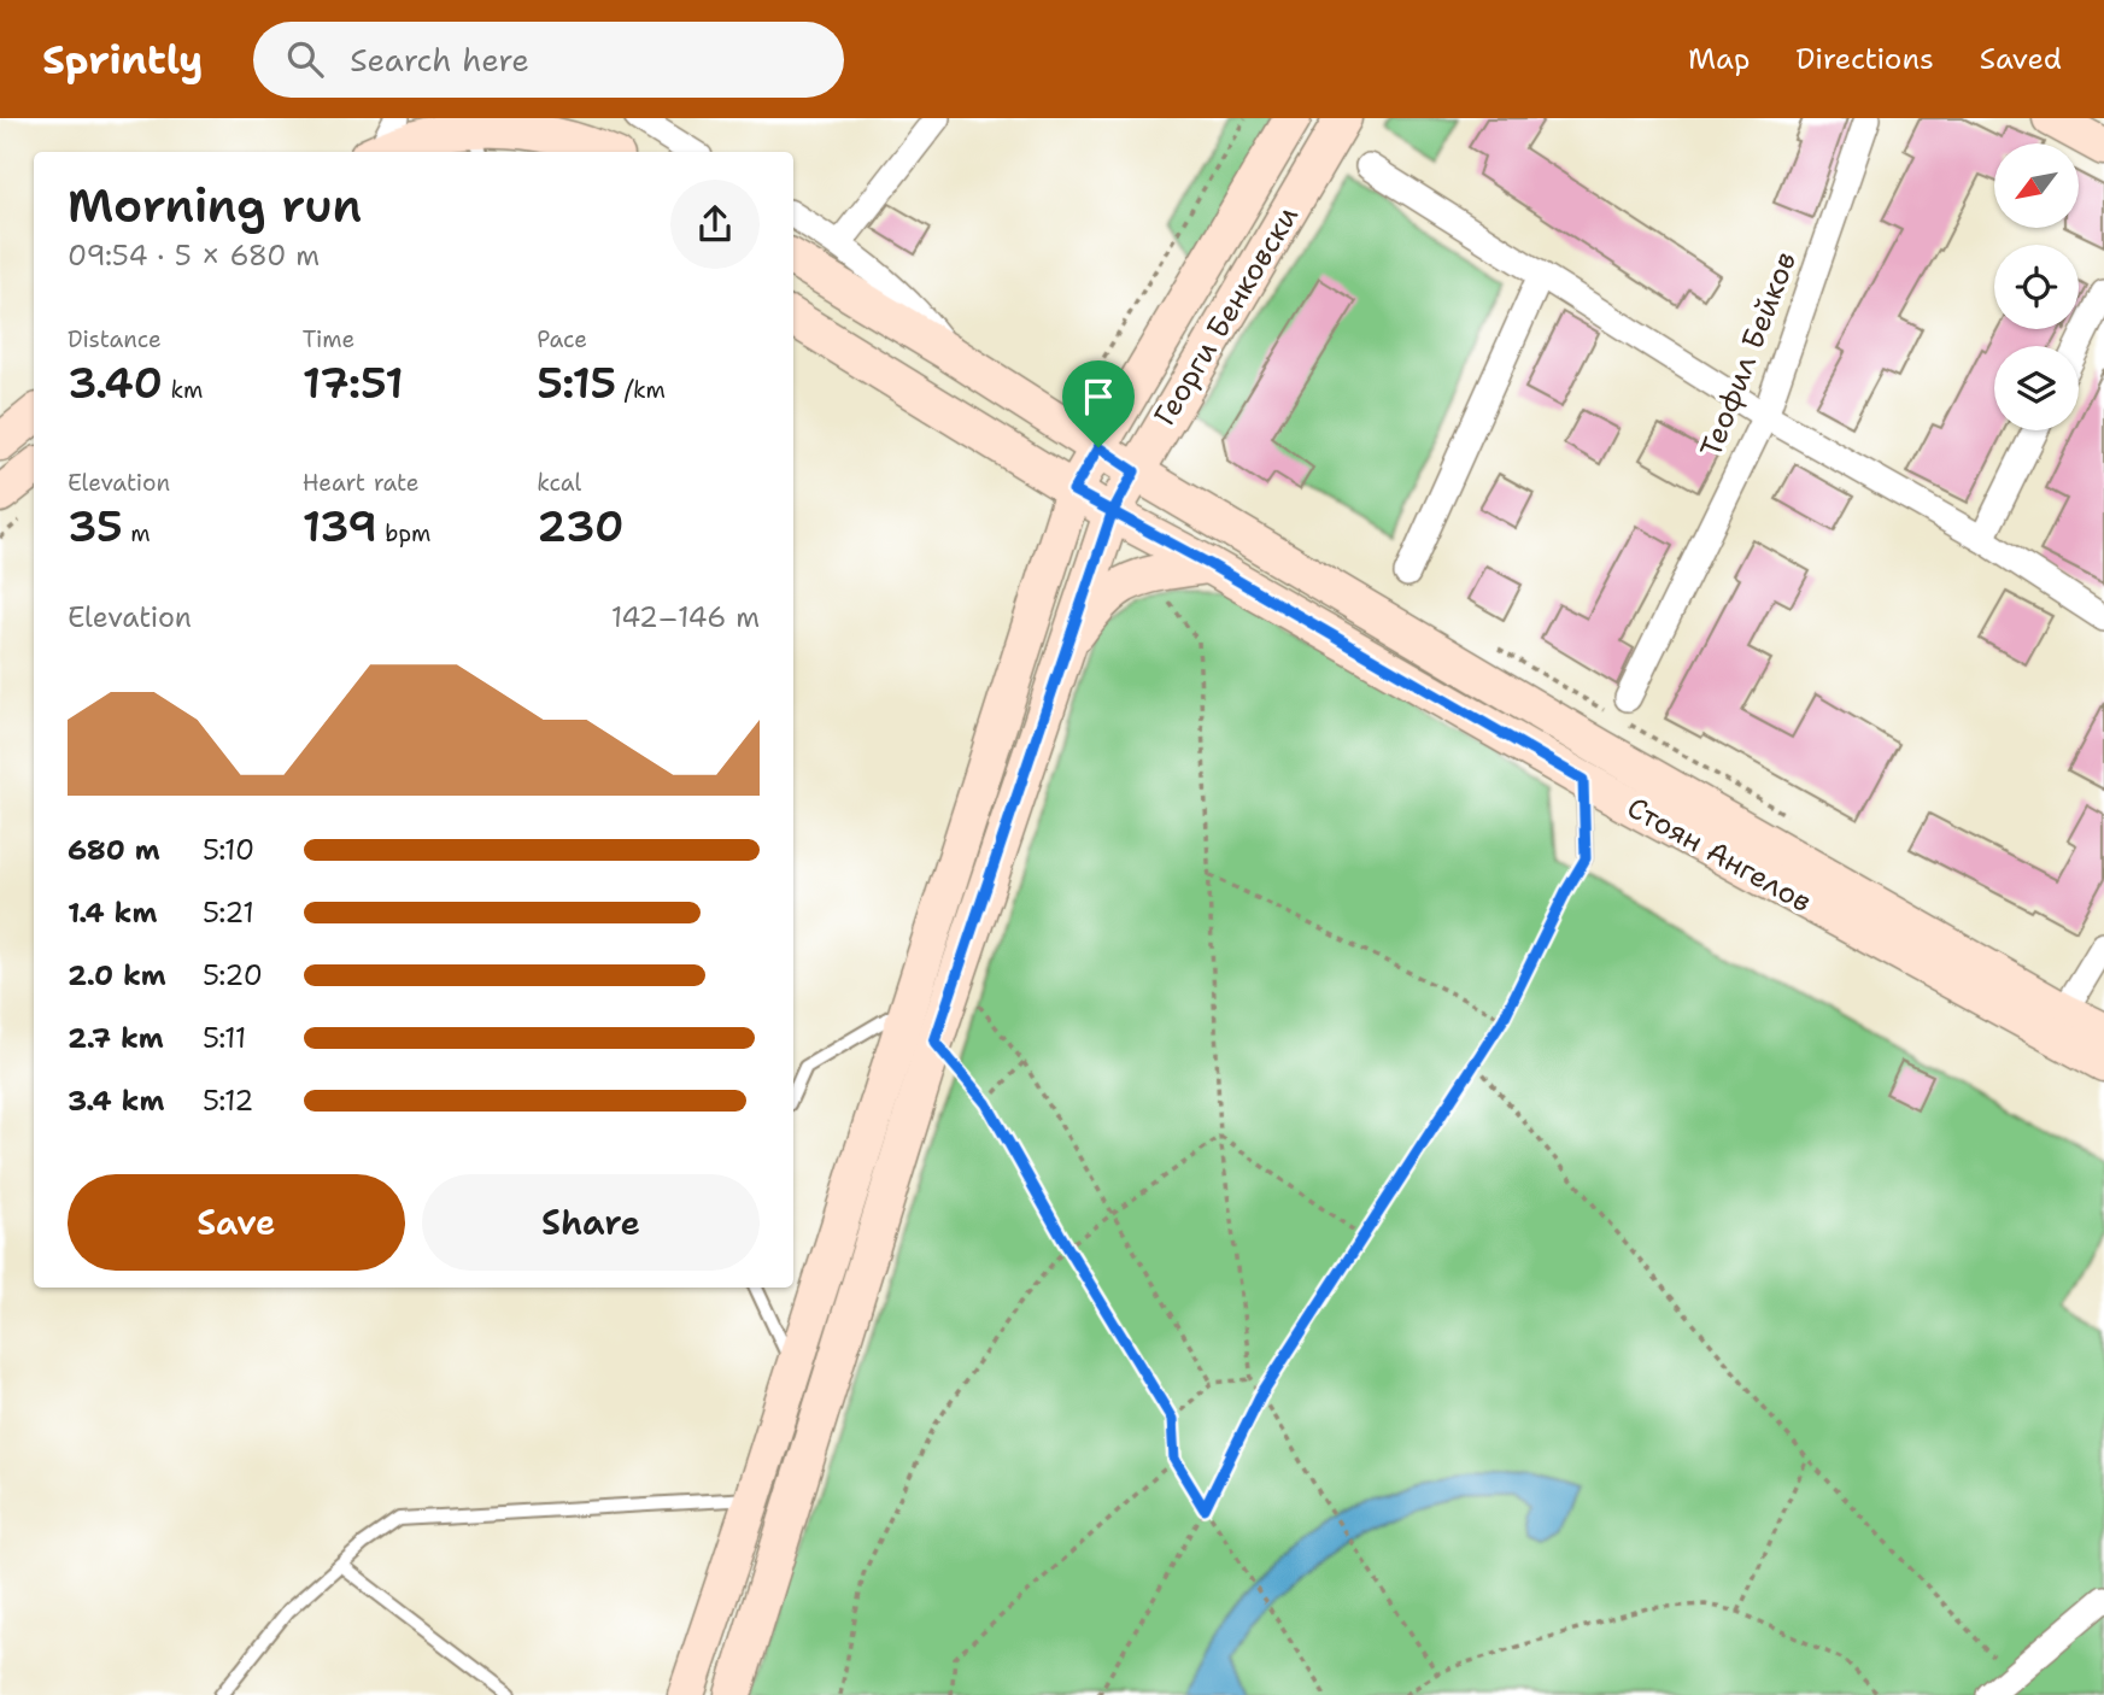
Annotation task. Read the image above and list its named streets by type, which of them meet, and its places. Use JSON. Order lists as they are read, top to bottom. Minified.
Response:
{"streets":{"main road":["Георги Бенковски","Стоян Ангелов"],"street":["Теофил Бейков"]},"crossings":[["Георги Бенковски","Стоян Ангелов"]],"north":"bottom left","page":{"header":"Sprintly","search":"Search here","nav":["Map","Directions","Saved"],"heading":["Morning run","09:54 · 5 × 680 m"],"stats":[["Distance","3.40 km"],["Time","17:51"],["Pace","5:15 /km"],["Elevation","35 m"],["Heart rate","139 bpm"],["kcal","230"]],"chart":["Elevation","142–146 m"],"list":[{"name":"680 m","note":"5:10"},{"name":"1.4 km","note":"5:21"},{"name":"2.0 km","note":"5:20"},{"name":"2.7 km","note":"5:11"},{"name":"3.4 km","note":"5:12"}],"buttons":["Save","Share"]}}
